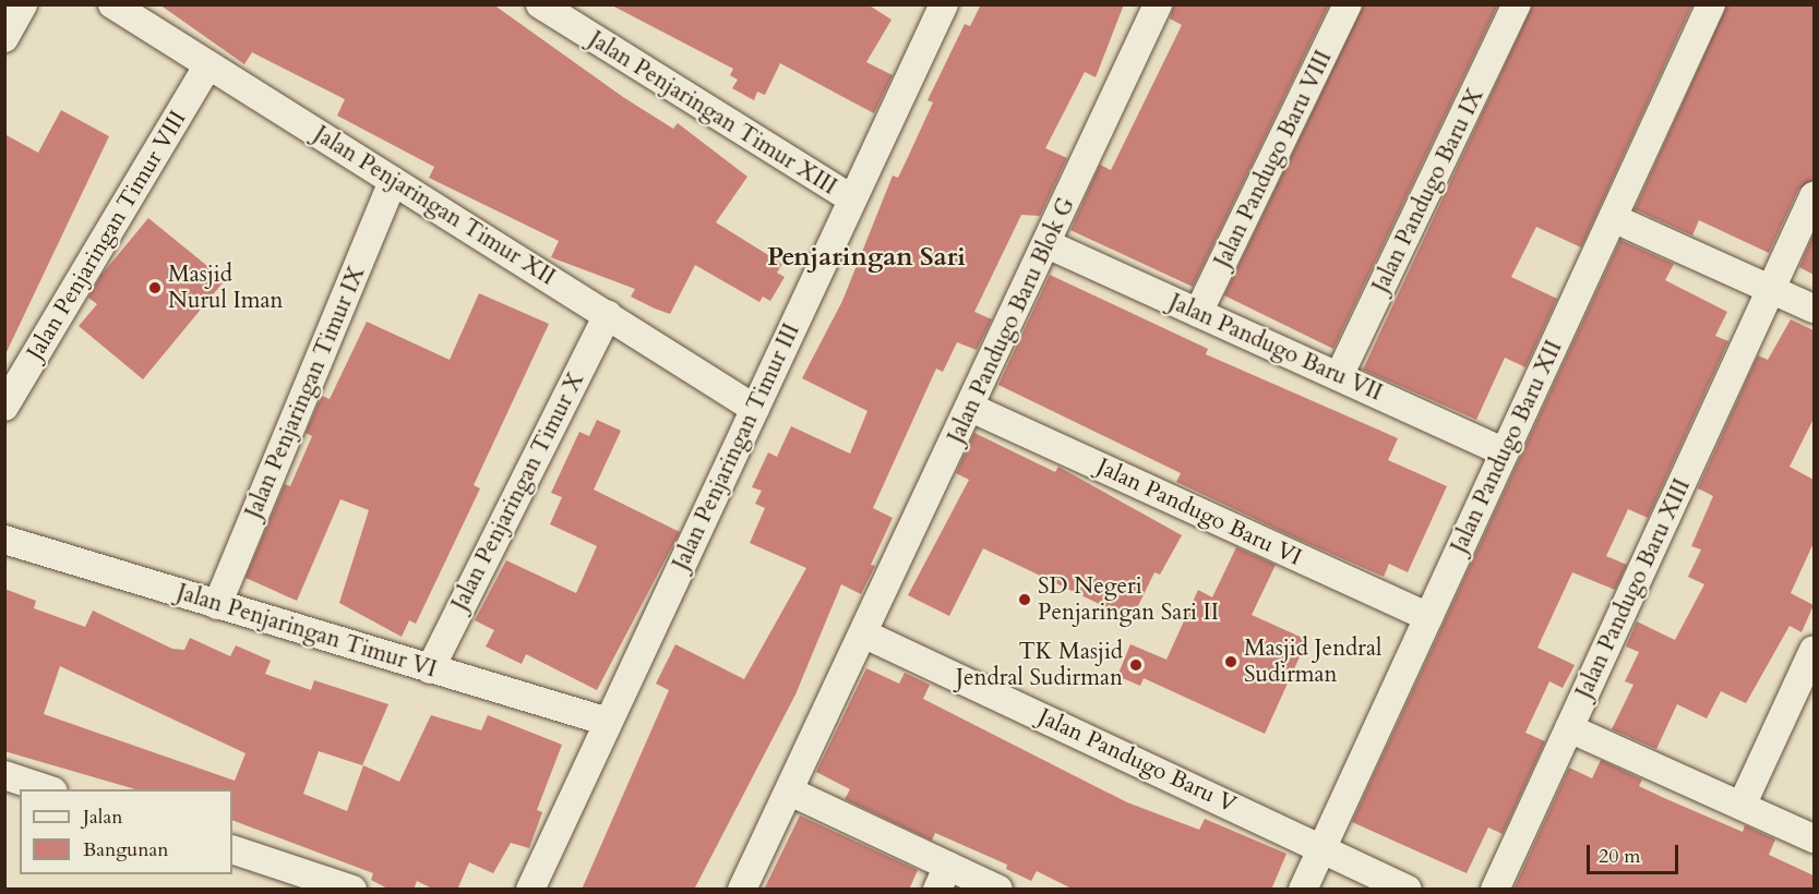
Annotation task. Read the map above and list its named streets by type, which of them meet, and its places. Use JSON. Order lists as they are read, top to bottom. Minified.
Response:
{"streets":{"street":["Jalan Penjaringan Timur XIII","Jalan Pandugo Baru VIII","Jalan Pandugo Baru IX","Jalan Penjaringan Timur XII","Jalan Penjaringan Timur VIII","Jalan Pandugo Baru Blok G","Jalan Pandugo Baru VII","Jalan Penjaringan Timur IX","Jalan Penjaringan Timur III","Jalan Pandugo Baru XII","Jalan Penjaringan Timur X","Jalan Pandugo Baru VI","Jalan Pandugo Baru XIII","Jalan Penjaringan Timur VI","Jalan Pandugo Baru V"]},"crossings":[["Jalan Penjaringan Timur XIII","Jalan Penjaringan Timur III"],["Jalan Pandugo Baru VIII","Jalan Pandugo Baru VII"],["Jalan Pandugo Baru IX","Jalan Pandugo Baru VII"],["Jalan Penjaringan Timur XII","Jalan Penjaringan Timur VIII"],["Jalan Penjaringan Timur XII","Jalan Penjaringan Timur IX"],["Jalan Penjaringan Timur XII","Jalan Penjaringan Timur III"],["Jalan Penjaringan Timur XII","Jalan Penjaringan Timur X"],["Jalan Pandugo Baru Blok G","Jalan Pandugo Baru VII"],["Jalan Pandugo Baru Blok G","Jalan Pandugo Baru VI"],["Jalan Pandugo Baru Blok G","Jalan Pandugo Baru V"],["Jalan Pandugo Baru VII","Jalan Pandugo Baru XII"],["Jalan Penjaringan Timur IX","Jalan Penjaringan Timur VI"],["Jalan Penjaringan Timur III","Jalan Penjaringan Timur VI"],["Jalan Pandugo Baru XII","Jalan Pandugo Baru VI"],["Jalan Pandugo Baru XII","Jalan Pandugo Baru V"],["Jalan Penjaringan Timur X","Jalan Penjaringan Timur VI"]],"districts":["Penjaringan Sari"],"places":["Masjid Nurul Iman","SD Negeri Penjaringan Sari II","Masjid Jendral Sudirman","TK Masjid Jendral Sudirman"],"legend":["Jalan","Bangunan"],"scale_bar":"20 m"}
